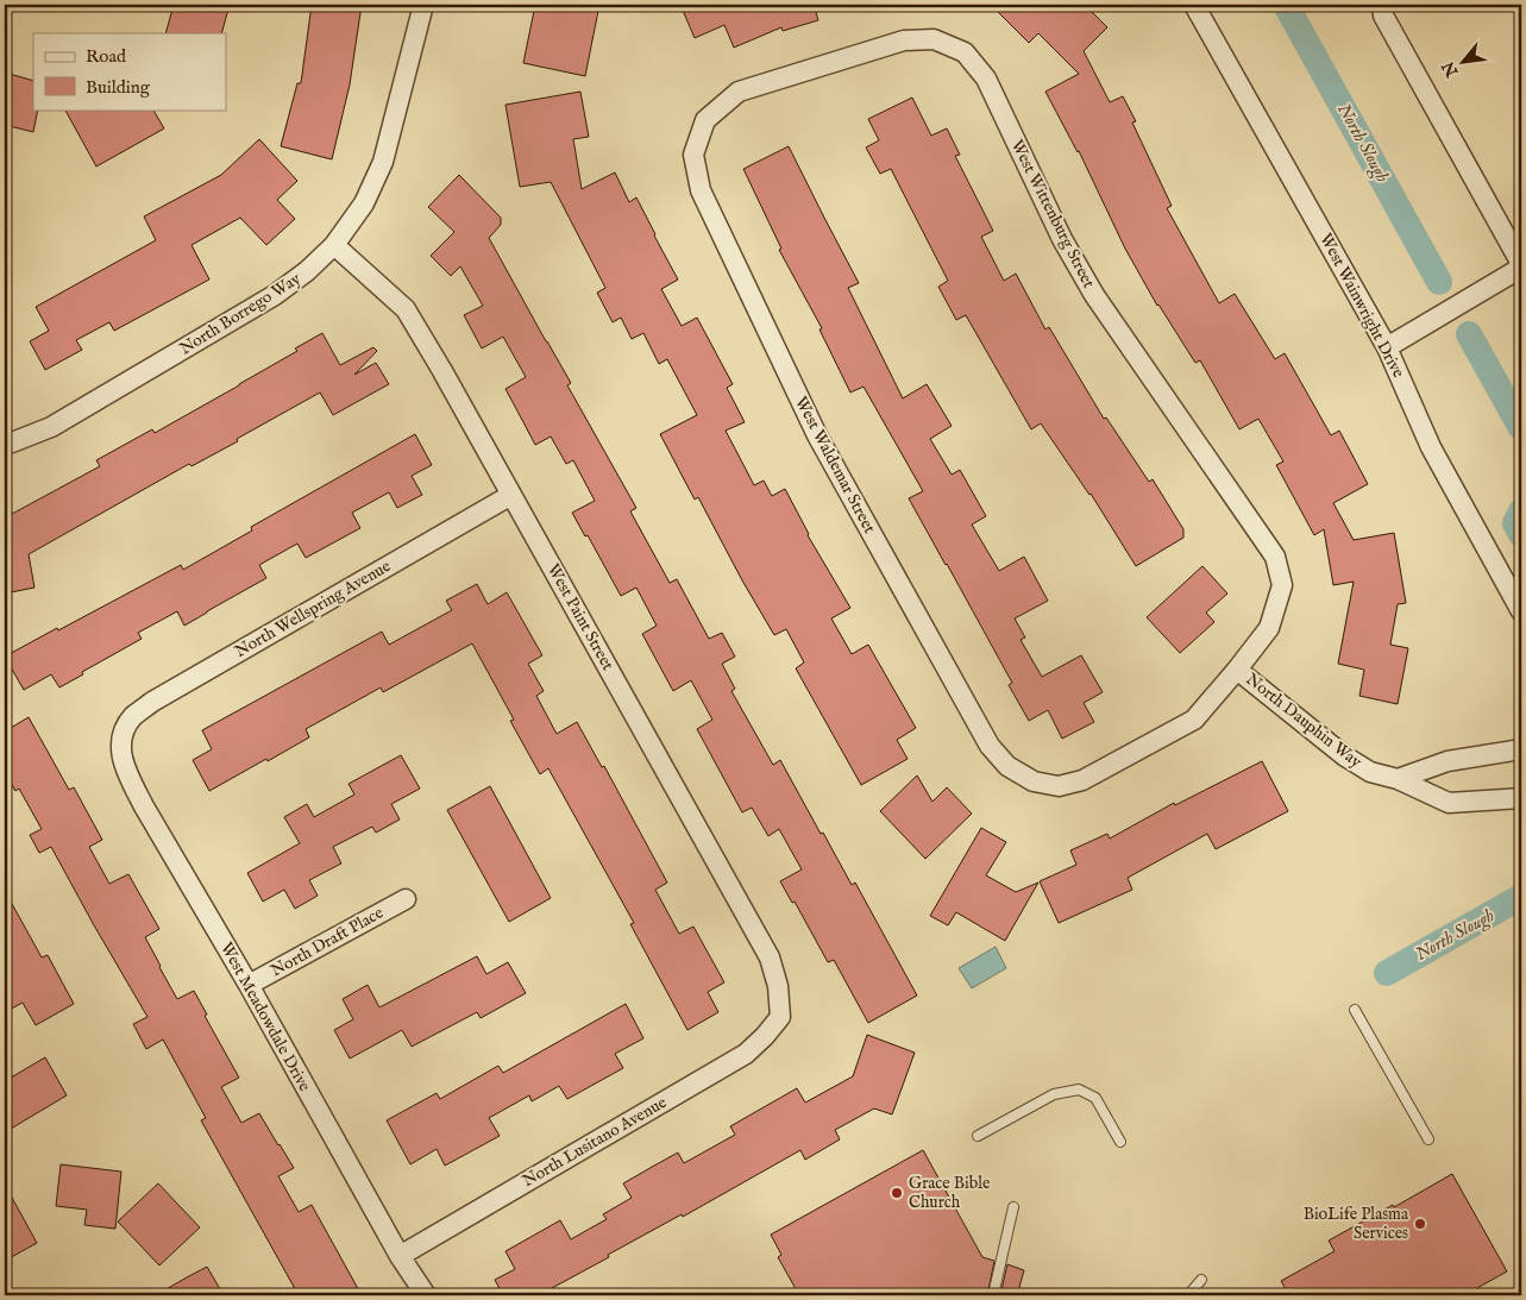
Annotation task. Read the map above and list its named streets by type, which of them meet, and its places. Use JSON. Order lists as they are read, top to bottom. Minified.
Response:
{"streets":{"street":["West Wittenburg Street","West Wainwright Drive","North Borrego Way","West Waldemar Street","North Wellspring Avenue","West Paint Street","North Dauphin Way","North Draft Place","West Meadowdale Drive","North Lusitano Avenue"]},"crossings":[["West Wittenburg Street","West Waldemar Street"],["West Wittenburg Street","North Dauphin Way"],["North Borrego Way","West Paint Street"],["West Waldemar Street","North Dauphin Way"],["North Wellspring Avenue","West Paint Street"],["North Wellspring Avenue","West Meadowdale Drive"],["West Paint Street","North Lusitano Avenue"],["North Draft Place","West Meadowdale Drive"],["West Meadowdale Drive","North Lusitano Avenue"]],"water":["North Slough"],"places":["Grace Bible Church","BioLife Plasma Services"],"legend":["Road","Building"],"north":"bottom left"}
